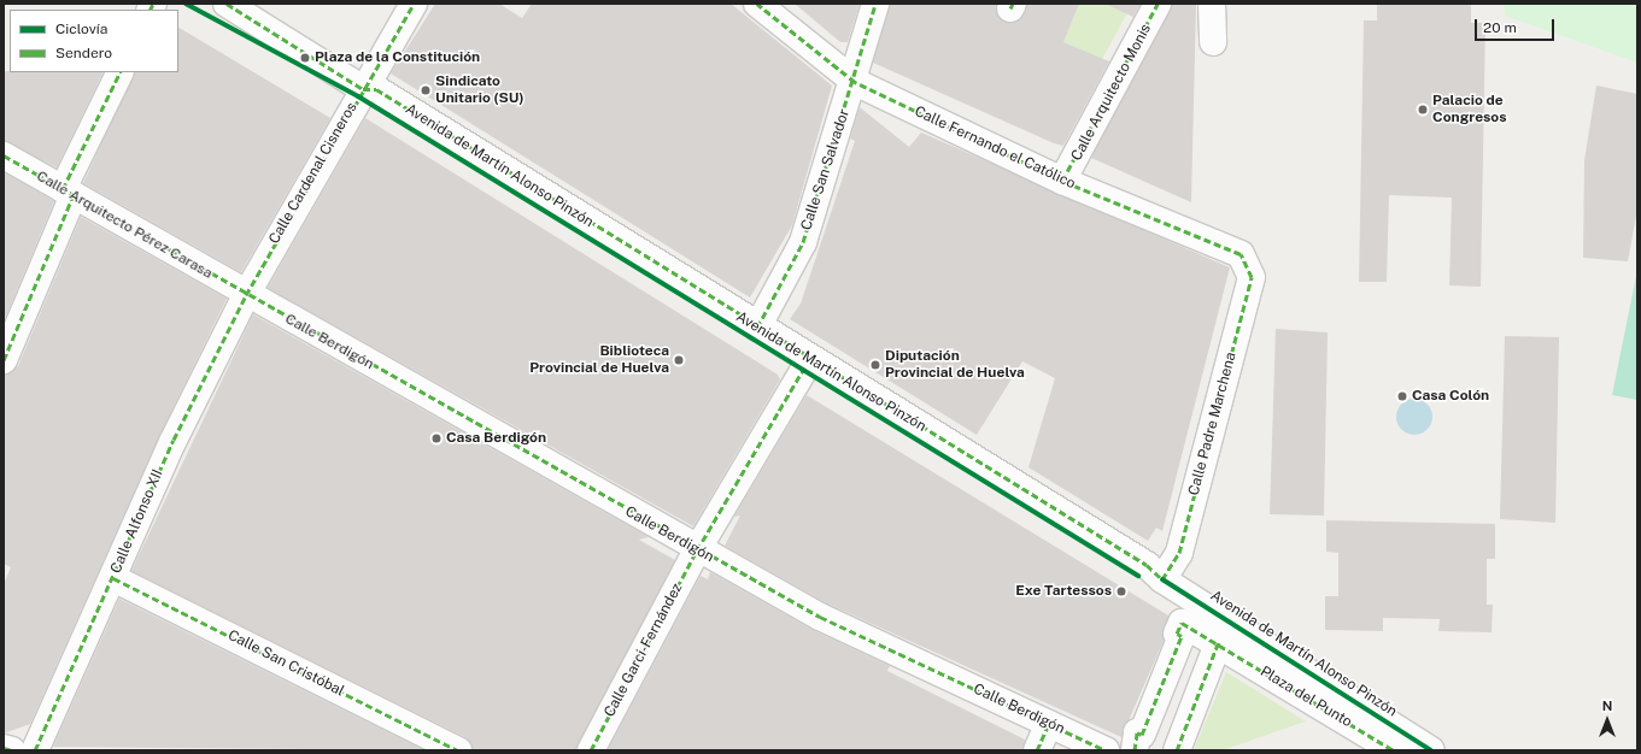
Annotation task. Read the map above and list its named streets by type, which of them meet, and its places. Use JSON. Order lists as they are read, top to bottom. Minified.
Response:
{"streets":{"street":["Calle Arquitecto Monis","Calle Fernando el Católico","Avenida de Martín Alonso Pinzón","Calle San Salvador","Calle Cardenal Cisneros","Calle Arquitecto Pérez Carasa","Calle Berdigón","Calle Padre Marchena","Calle Alfonso XII","Calle Garci-Fernández","Calle San Cristóbal","Plaza del Punto"]},"crossings":[["Calle Arquitecto Monis","Calle Fernando el Católico"],["Calle Fernando el Católico","Calle San Salvador"],["Calle Fernando el Católico","Calle Padre Marchena"],["Avenida de Martín Alonso Pinzón","Calle San Salvador"],["Avenida de Martín Alonso Pinzón","Calle Cardenal Cisneros"],["Avenida de Martín Alonso Pinzón","Calle Padre Marchena"],["Avenida de Martín Alonso Pinzón","Calle Garci-Fernández"],["Calle Cardenal Cisneros","Calle Arquitecto Pérez Carasa"],["Calle Cardenal Cisneros","Calle Berdigón"],["Calle Cardenal Cisneros","Calle Alfonso XII"],["Calle Arquitecto Pérez Carasa","Calle Berdigón"],["Calle Arquitecto Pérez Carasa","Calle Alfonso XII"],["Calle Berdigón","Calle Alfonso XII"],["Calle Berdigón","Calle Garci-Fernández"],["Calle Alfonso XII","Calle San Cristóbal"]],"places":["Plaza de la Constitución","Sindicato Unitario (SU)","Palacio de Congresos","Biblioteca Provincial de Huelva","Diputación Provincial de Huelva","Casa Colón","Casa Berdigón","Exe Tartessos"],"legend":["Ciclovía","Sendero"],"scale_bar":"20 m","north":"top"}
